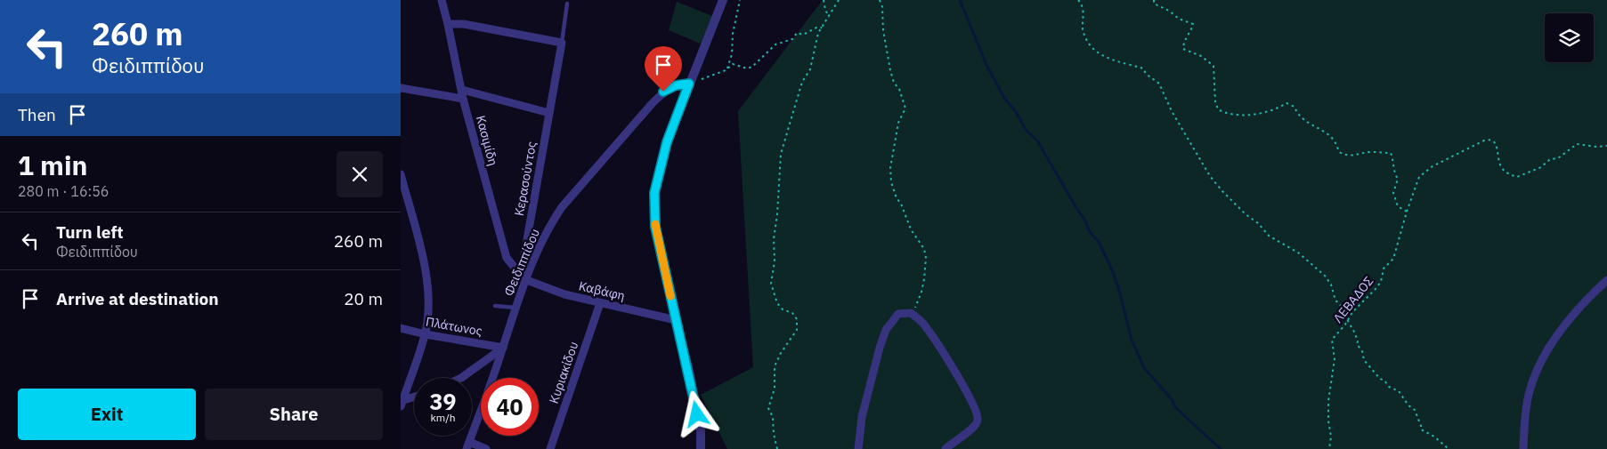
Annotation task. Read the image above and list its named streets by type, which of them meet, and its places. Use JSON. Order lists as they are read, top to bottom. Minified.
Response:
{"streets":{"street":["Κασιμίδη","Κερασούντος","Φειδιππίδου","Καβάφη","Πλάτωνος","Κυριακίδου"],"path":["ΛΕΒΑΔΟΣ"]},"crossings":[["Κασιμίδη","Κερασούντος"],["Κασιμίδη","Φειδιππίδου"],["Κασιμίδη","Καβάφη"],["Κερασούντος","Φειδιππίδου"],["Κερασούντος","Καβάφη"],["Φειδιππίδου","Καβάφη"],["Φειδιππίδου","Πλάτωνος"],["Καβάφη","Κυριακίδου"]],"page":{"turn":["260 m","Φειδιππίδου"],"then":"Then","heading":["1 min","280 m · 16:56"],"list":[{"name":"Turn left","note":"Φειδιππίδου","value":"260 m"},{"name":"Arrive at destination","value":"20 m"}],"speed":"39 km/h","limit":"40","buttons":["Exit","Share"]}}
